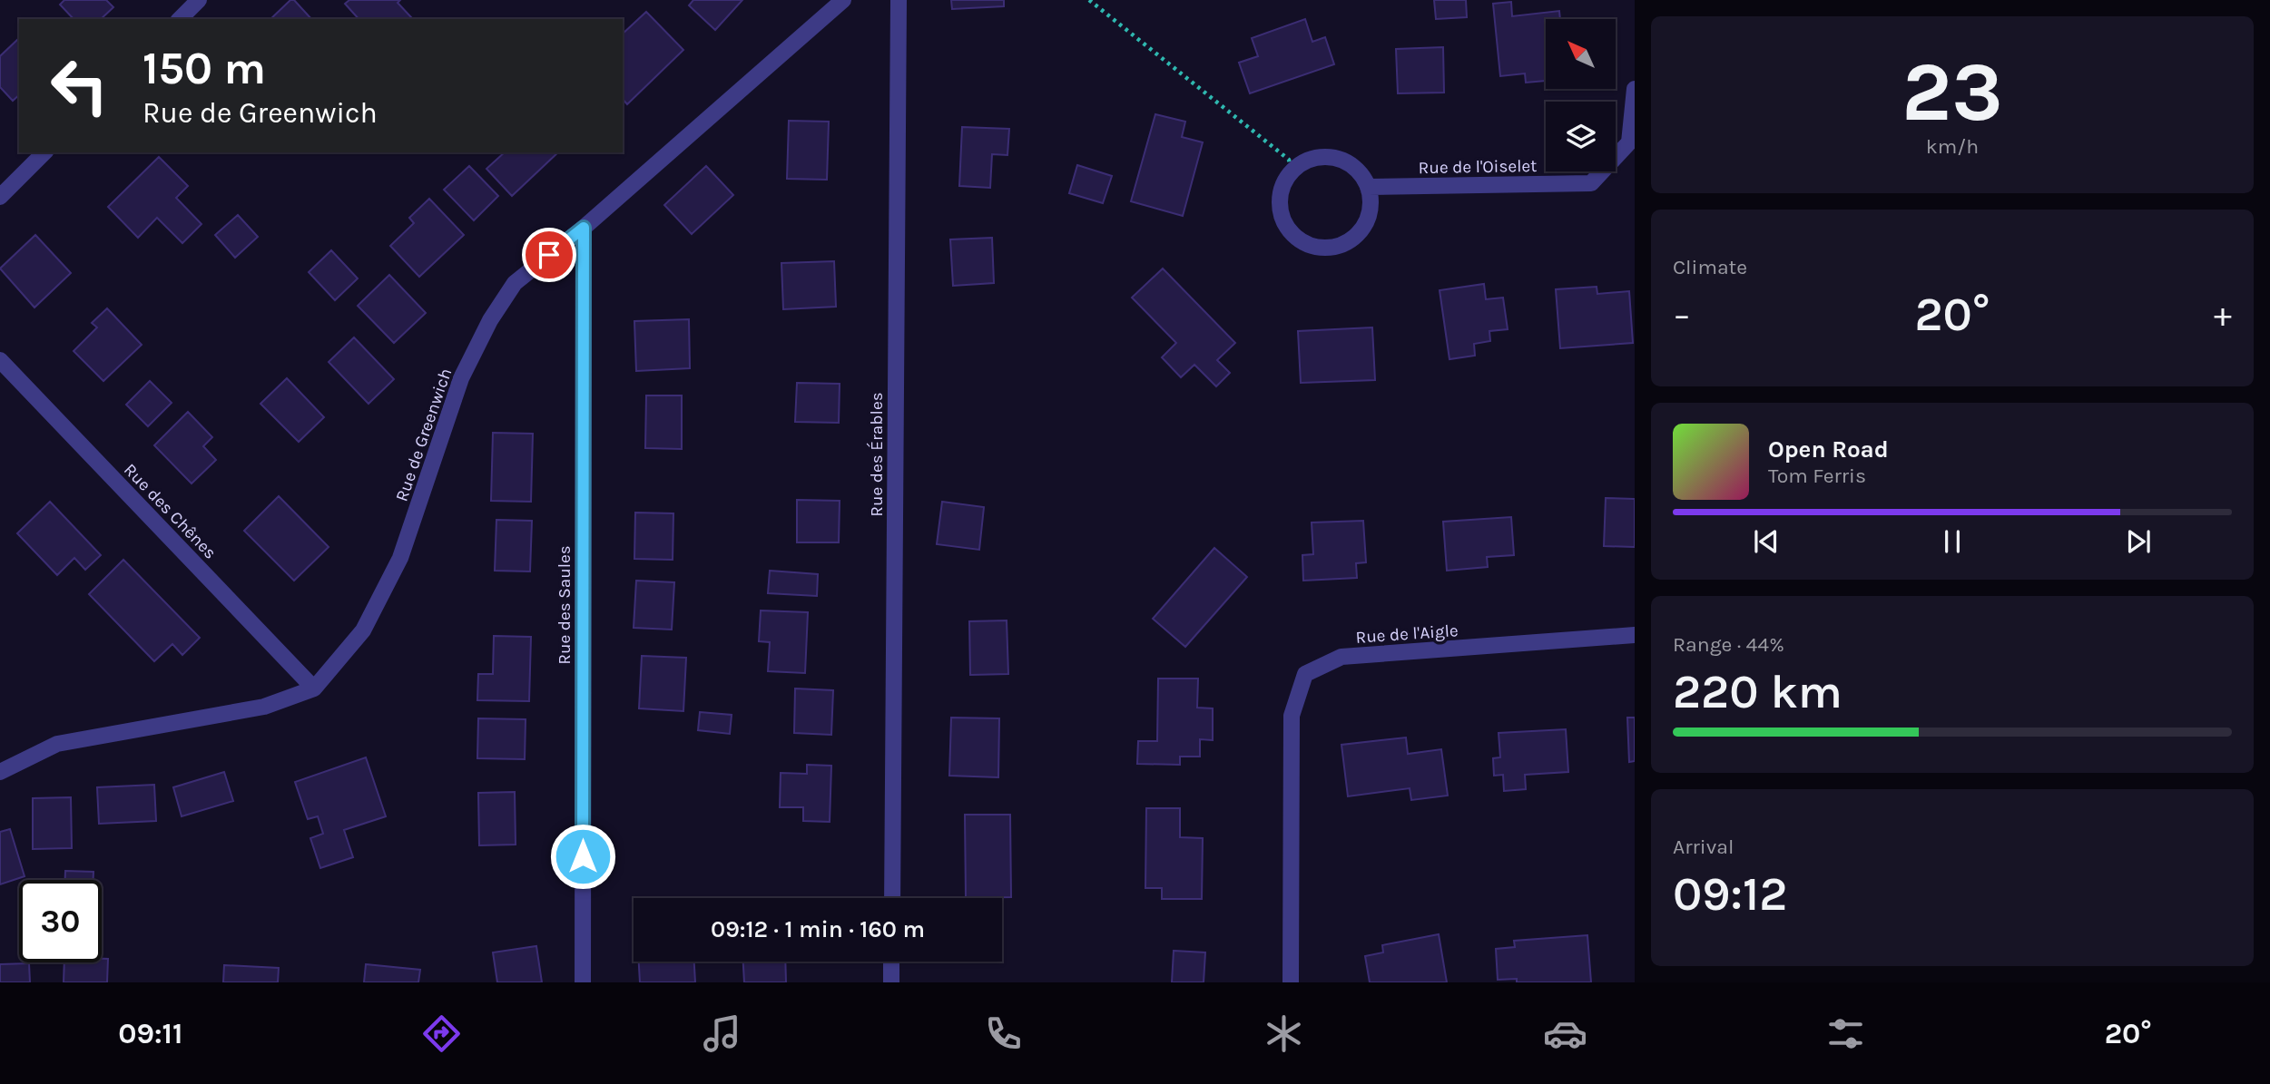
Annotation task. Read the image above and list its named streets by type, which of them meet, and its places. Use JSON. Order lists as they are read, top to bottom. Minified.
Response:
{"streets":{"street":["Rue de l'Oiselet","Rue de Greenwich","Rue des Érables","Rue des Chênes","Rue des Saules","Rue de l'Aigle"]},"crossings":[["Rue de Greenwich","Rue des Chênes"],["Rue de Greenwich","Rue des Saules"]],"north":"top left","page":{"tile":[["23","km/h"],"Climate",["Range · 44%","220 km"],["Arrival","09:12"]],"turn":["150 m","Rue de Greenwich"],"heat":["−","20°","+"],"song":["Open Road","Tom Ferris"],"limit":"30","trip":"09:12 · 1 min · 160 m","tabs":["09:11","20°"]}}
